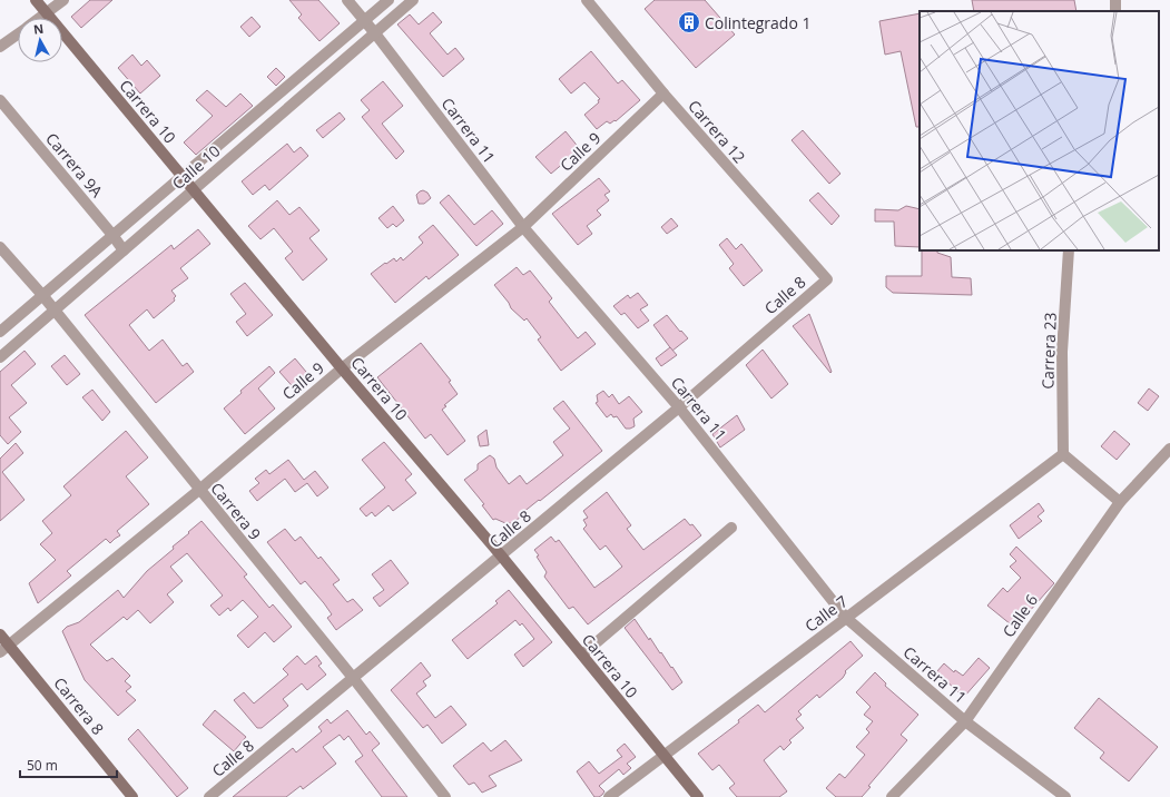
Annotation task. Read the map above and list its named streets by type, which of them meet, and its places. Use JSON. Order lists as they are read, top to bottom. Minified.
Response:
{"streets":{"street":["Carrera 10","Carrera 11","Carrera 12","Calle 9","Carrera 9A","Calle 10","Calle 8","Carrera 23","Carrera 9","Calle 7","Calle 6","Carrera 8"]},"crossings":[["Carrera 10","Calle 9"],["Carrera 10","Calle 10"],["Carrera 10","Calle 8"],["Carrera 10","Calle 7"],["Carrera 11","Calle 9"],["Carrera 11","Calle 10"],["Carrera 11","Calle 8"],["Carrera 11","Calle 7"],["Carrera 11","Calle 6"],["Carrera 12","Calle 9"],["Carrera 12","Calle 8"],["Calle 9","Carrera 9"],["Calle 9","Carrera 8"],["Carrera 9A","Calle 10"],["Calle 10","Carrera 9"],["Calle 8","Carrera 9"],["Carrera 23","Calle 7"]],"places":{"building":["Colintegrado 1"]},"scale_bar":"50 m","north":"top"}
